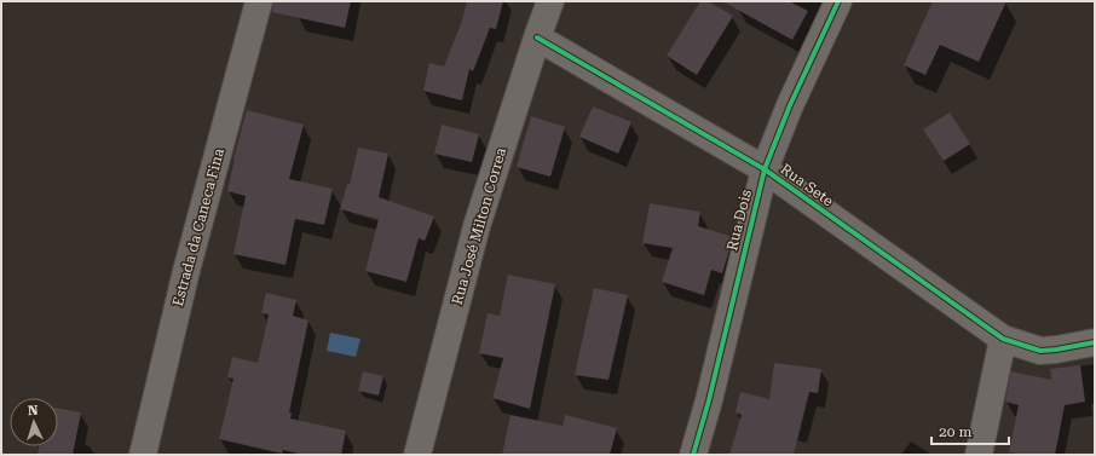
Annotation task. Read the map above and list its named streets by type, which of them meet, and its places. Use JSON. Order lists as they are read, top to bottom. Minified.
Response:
{"streets":{"street":["Rua Sete","Rua Dois","Rua José Milton Correa","Estrada da Caneca Fina"]},"crossings":[["Rua Sete","Rua Dois"],["Rua Sete","Rua José Milton Correa"]],"scale_bar":"20 m","north":"top"}
